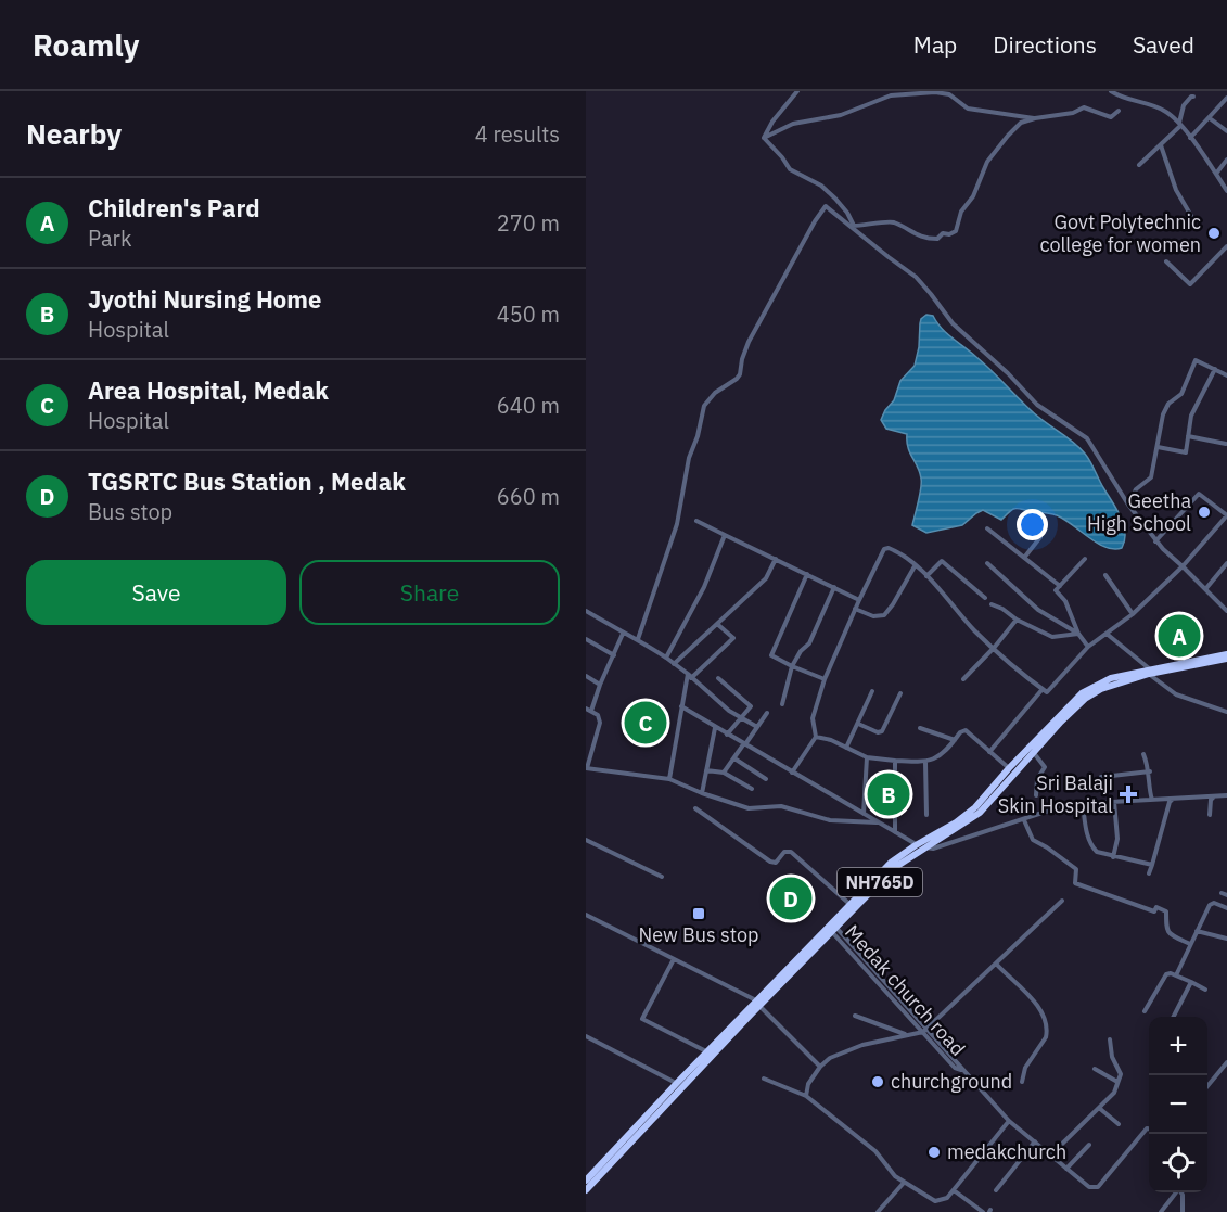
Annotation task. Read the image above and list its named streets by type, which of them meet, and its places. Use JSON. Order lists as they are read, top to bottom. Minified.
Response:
{"streets":{"highway":["NH765D"],"street":["Medak church road"]},"crossings":[["NH765D","Medak church road"]],"places":{"other":["Govt Polytechnic college for women","Geetha High School","churchground","medakchurch"],"health":["Sri Balaji Skin Hospital"],"transit":["New Bus stop"]},"page":{"header":"Roamly","nav":["Map","Directions","Saved"],"heading":["Nearby","4 results"],"list":[{"mark":"A","name":"Children's Pard","note":"Park","value":"270 m"},{"mark":"B","name":"Jyothi Nursing Home","note":"Hospital","value":"450 m"},{"mark":"C","name":"Area Hospital, Medak","note":"Hospital","value":"640 m"},{"mark":"D","name":"TGSRTC Bus Station , Medak","note":"Bus stop","value":"660 m"}],"buttons":["Save","Share"],"pins":["A","C","B","D"],"map_buttons":["+","−"]}}
